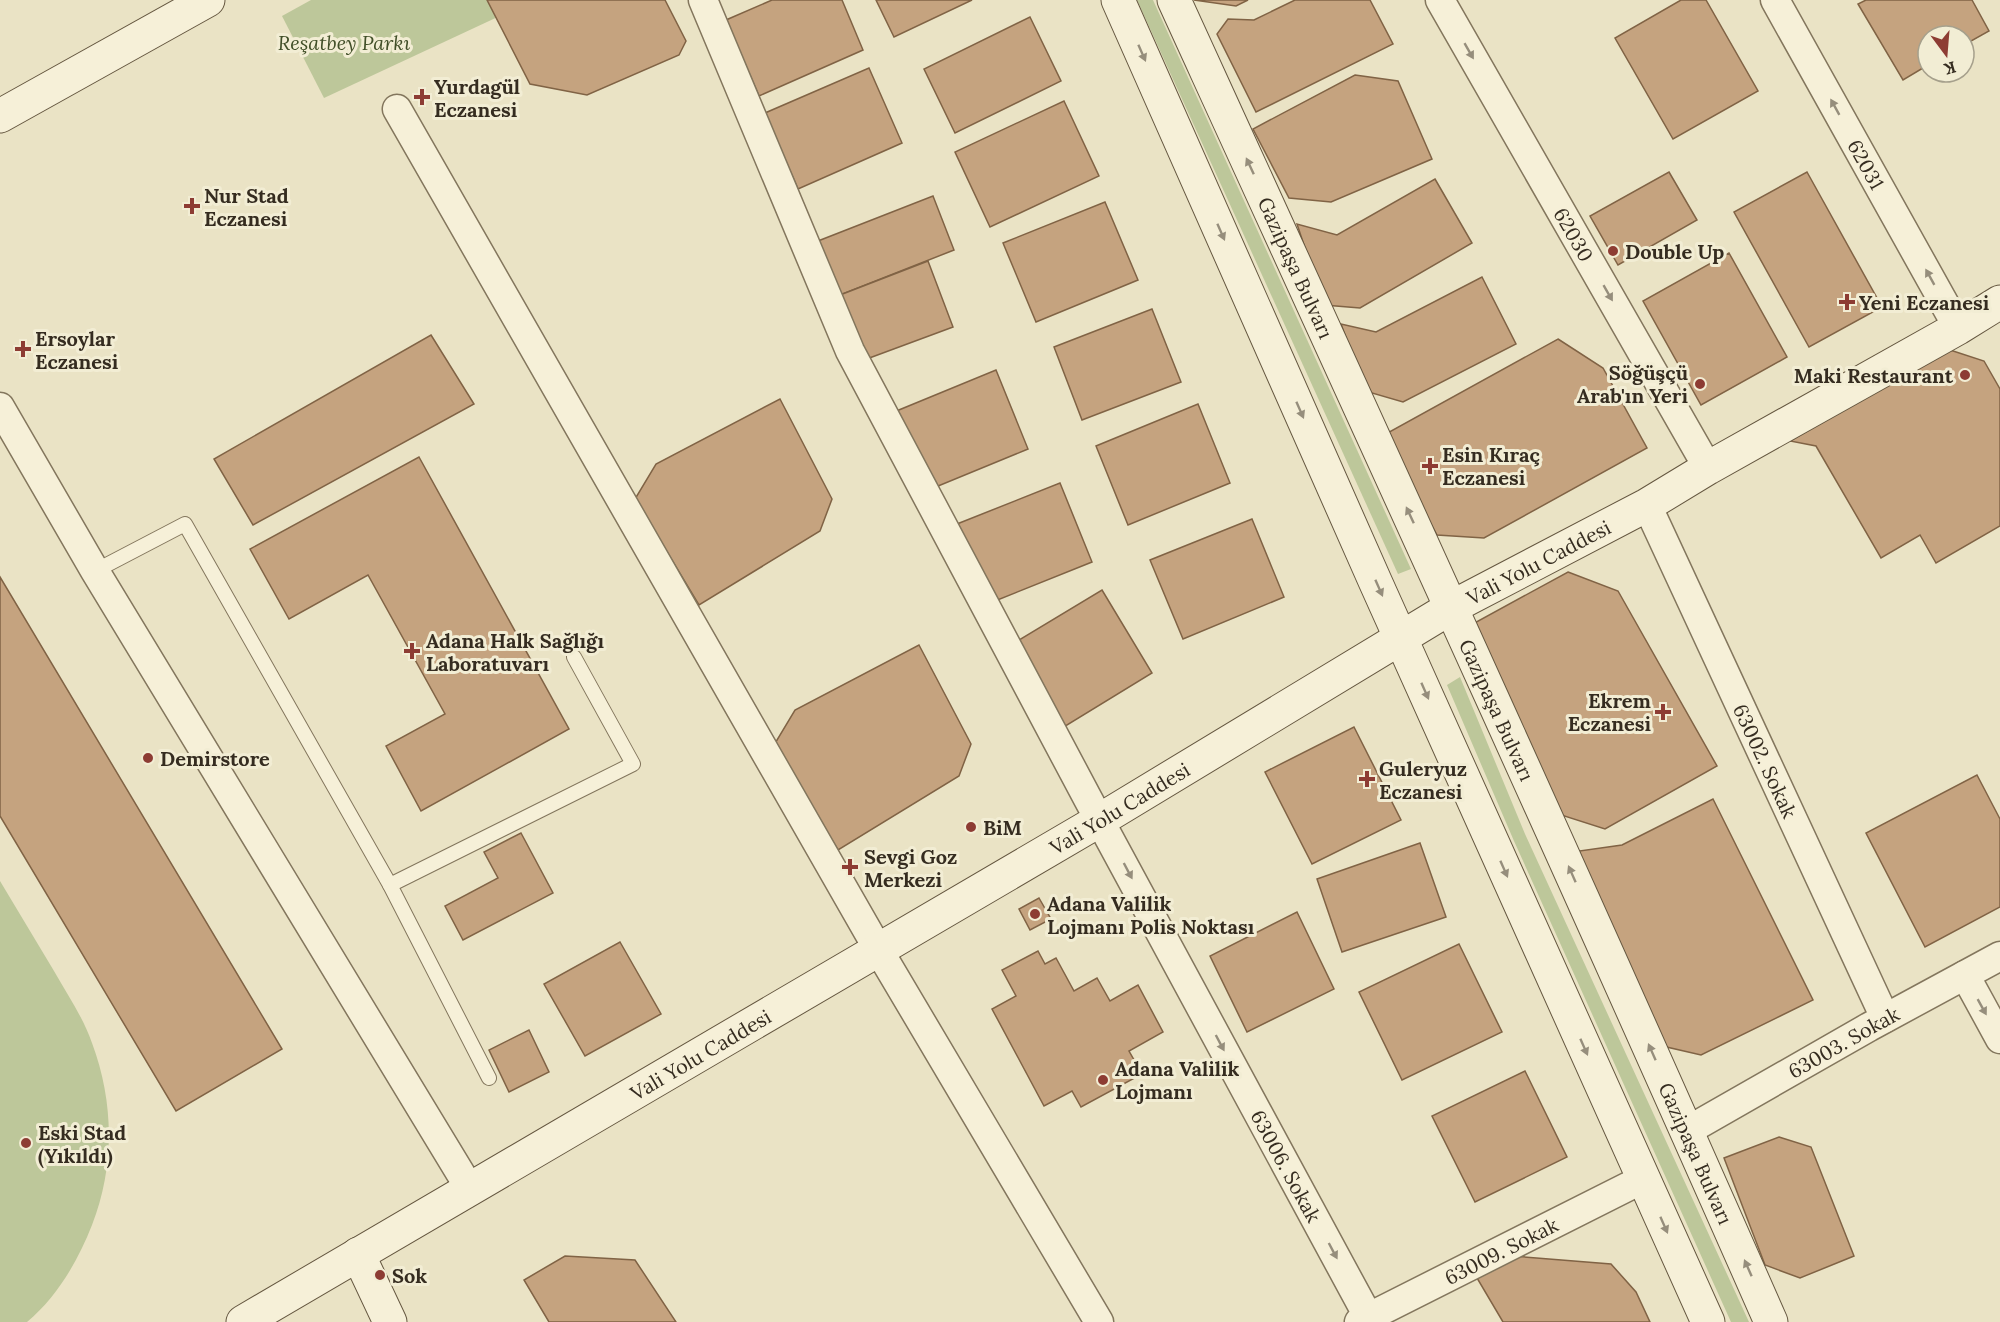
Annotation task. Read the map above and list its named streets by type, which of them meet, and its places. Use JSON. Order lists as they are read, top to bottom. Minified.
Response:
{"streets":{"main road":["Gazipaşa Bulvarı","Vali Yolu Caddesi"],"street":["62031","62030","63002. Sokak","63003. Sokak","63006. Sokak","63009. Sokak"]},"crossings":[["62031","Vali Yolu Caddesi"],["62030","Vali Yolu Caddesi"],["Gazipaşa Bulvarı","Vali Yolu Caddesi"],["Gazipaşa Bulvarı","63003. Sokak"],["Vali Yolu Caddesi","63002. Sokak"],["Vali Yolu Caddesi","63006. Sokak"],["63002. Sokak","63003. Sokak"],["63006. Sokak","63009. Sokak"]],"one_way":["62031","62030"],"parks":["Reşatbey Parkı"],"places":{"health":["Yurdagül Eczanesi","Nur Stad Eczanesi","Yeni Eczanesi","Ersoylar Eczanesi","Esin Kıraç Eczanesi","Adana Halk Sağlığı Laboratuvarı","Ekrem Eczanesi","Guleryuz Eczanesi","Sevgi Goz Merkezi"],"other":["Double Up","Maki Restaurant","Söğüşçü Arab'ın Yeri","Demirstore","BiM","Adana Valilik Lojmanı Polis Noktası","Adana Valilik Lojmanı","Eski Stad (Yıkıldı)","Sok"]},"north":"bottom"}
